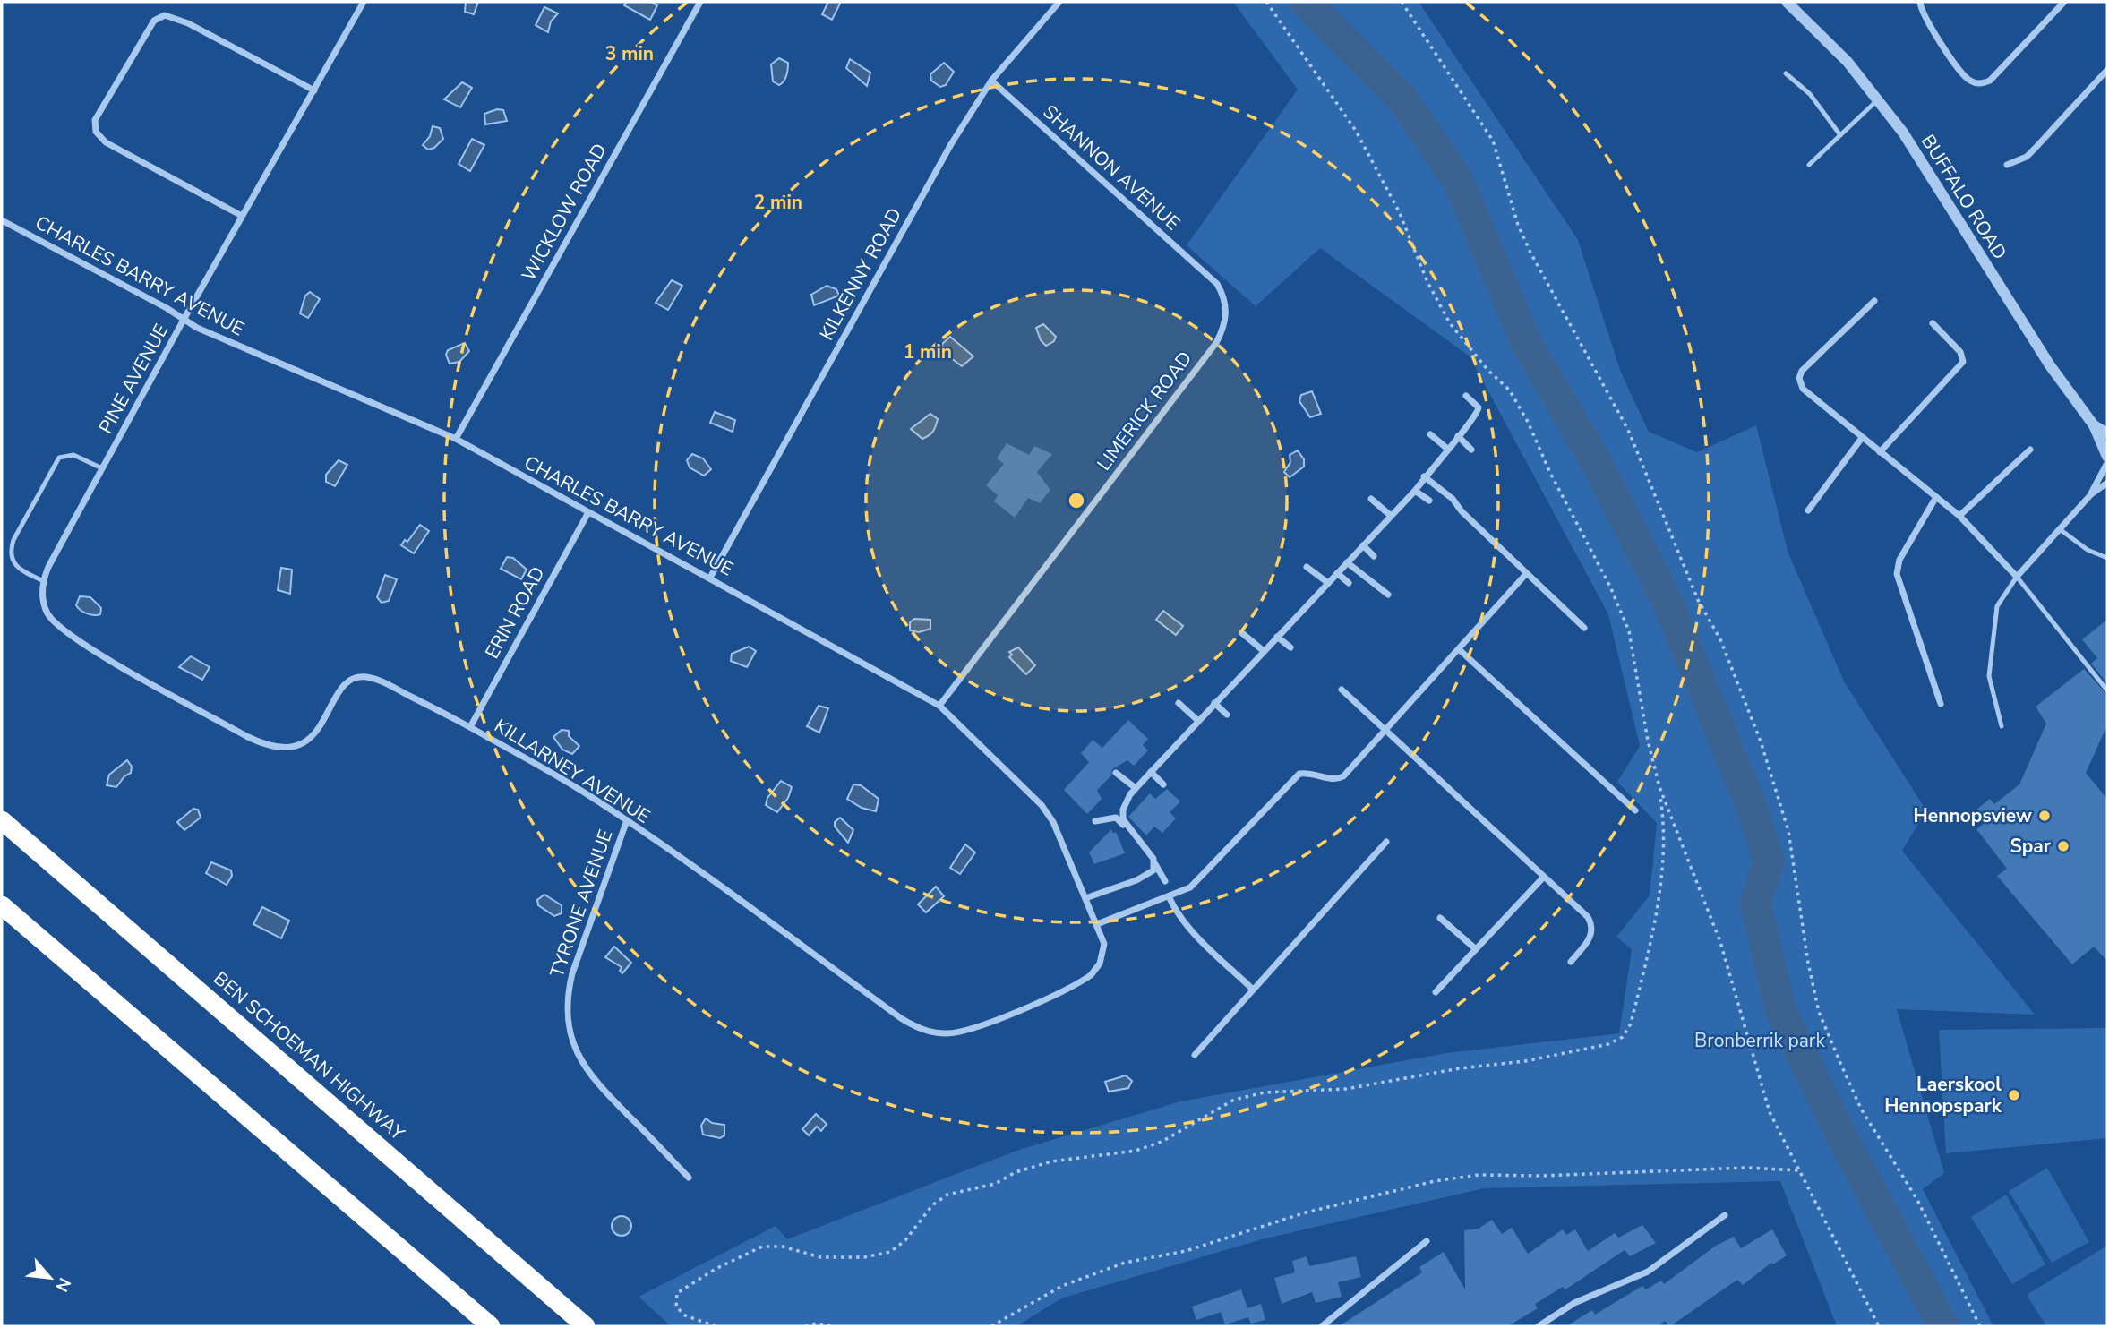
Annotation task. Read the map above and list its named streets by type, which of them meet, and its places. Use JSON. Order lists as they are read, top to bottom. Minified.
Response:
{"streets":{"highway":["BEN SCHOEMAN HIGHWAY"],"street":["SHANNON AVENUE","BUFFALO ROAD","WICKLOW ROAD","KILKENNY ROAD","CHARLES BARRY AVENUE","PINE AVENUE","LIMERICK ROAD","ERIN ROAD","KILLARNEY AVENUE","TYRONE AVENUE"]},"crossings":[["SHANNON AVENUE","KILKENNY ROAD"],["SHANNON AVENUE","LIMERICK ROAD"],["WICKLOW ROAD","CHARLES BARRY AVENUE"],["KILKENNY ROAD","CHARLES BARRY AVENUE"],["CHARLES BARRY AVENUE","PINE AVENUE"],["CHARLES BARRY AVENUE","LIMERICK ROAD"],["CHARLES BARRY AVENUE","ERIN ROAD"],["CHARLES BARRY AVENUE","KILLARNEY AVENUE"],["PINE AVENUE","KILLARNEY AVENUE"],["ERIN ROAD","KILLARNEY AVENUE"],["KILLARNEY AVENUE","TYRONE AVENUE"]],"parks":["Bronberrik park"],"places":["Hennopsview","Spar","Laerskool Hennopspark"],"north":"bottom right","rings":["3 min","2 min","1 min"]}
